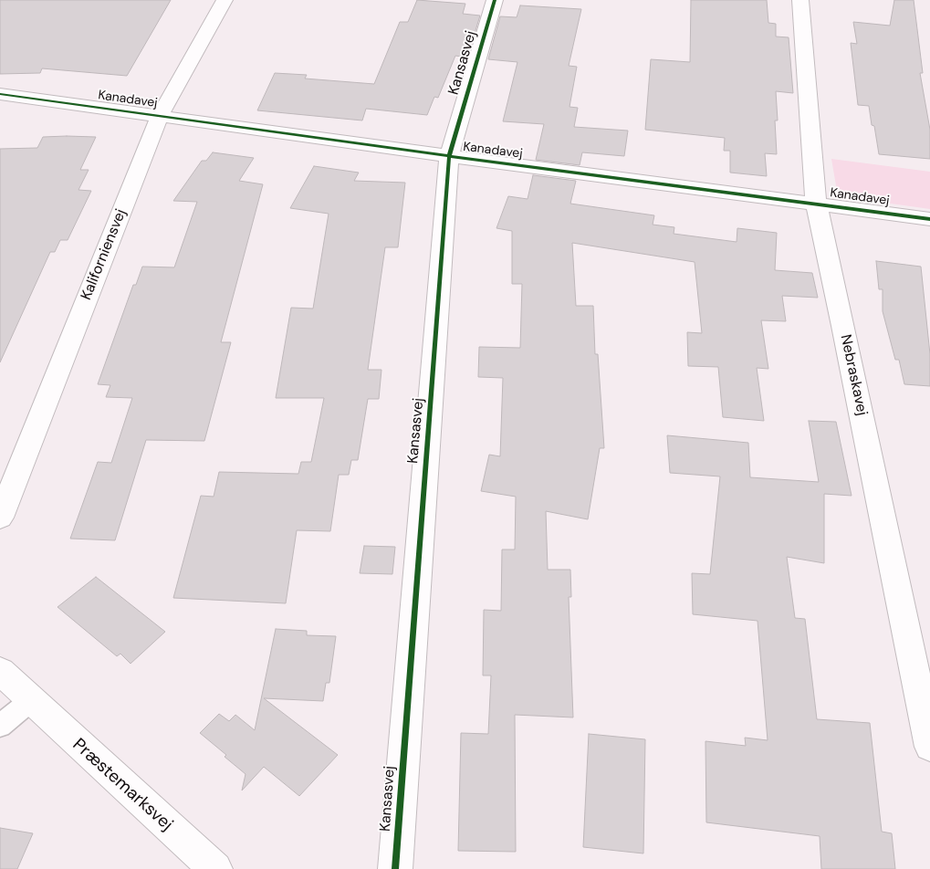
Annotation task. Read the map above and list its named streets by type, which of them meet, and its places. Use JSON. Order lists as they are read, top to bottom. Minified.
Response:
{"streets":{"street":["Kansasvej","Kanadavej","Kaliforniensvej","Nebraskavej","Præstemarksvej"]},"crossings":[["Kansasvej","Kanadavej"],["Kanadavej","Kaliforniensvej"],["Kanadavej","Nebraskavej"]]}
